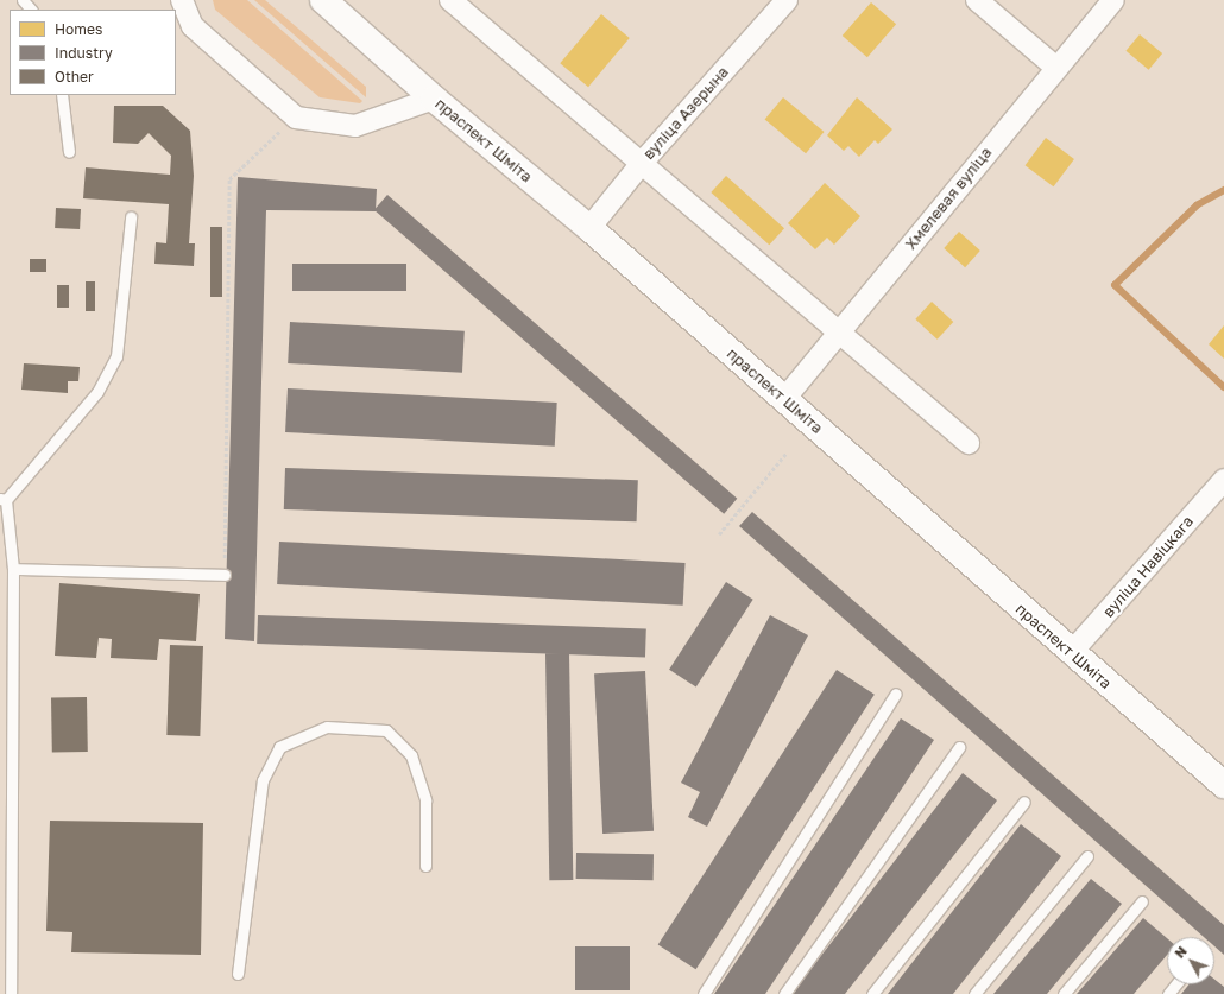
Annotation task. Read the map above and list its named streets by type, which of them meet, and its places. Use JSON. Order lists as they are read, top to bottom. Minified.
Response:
{"streets":{"main road":["праспект Шміта"],"street":["вуліца Азерына","Хмелевая вуліца","вуліца Навіцкага"]},"crossings":[["вуліца Азерына","праспект Шміта"],["праспект Шміта","Хмелевая вуліца"],["праспект Шміта","вуліца Навіцкага"]],"legend":["Homes","Industry","Other"],"north":"top left"}
